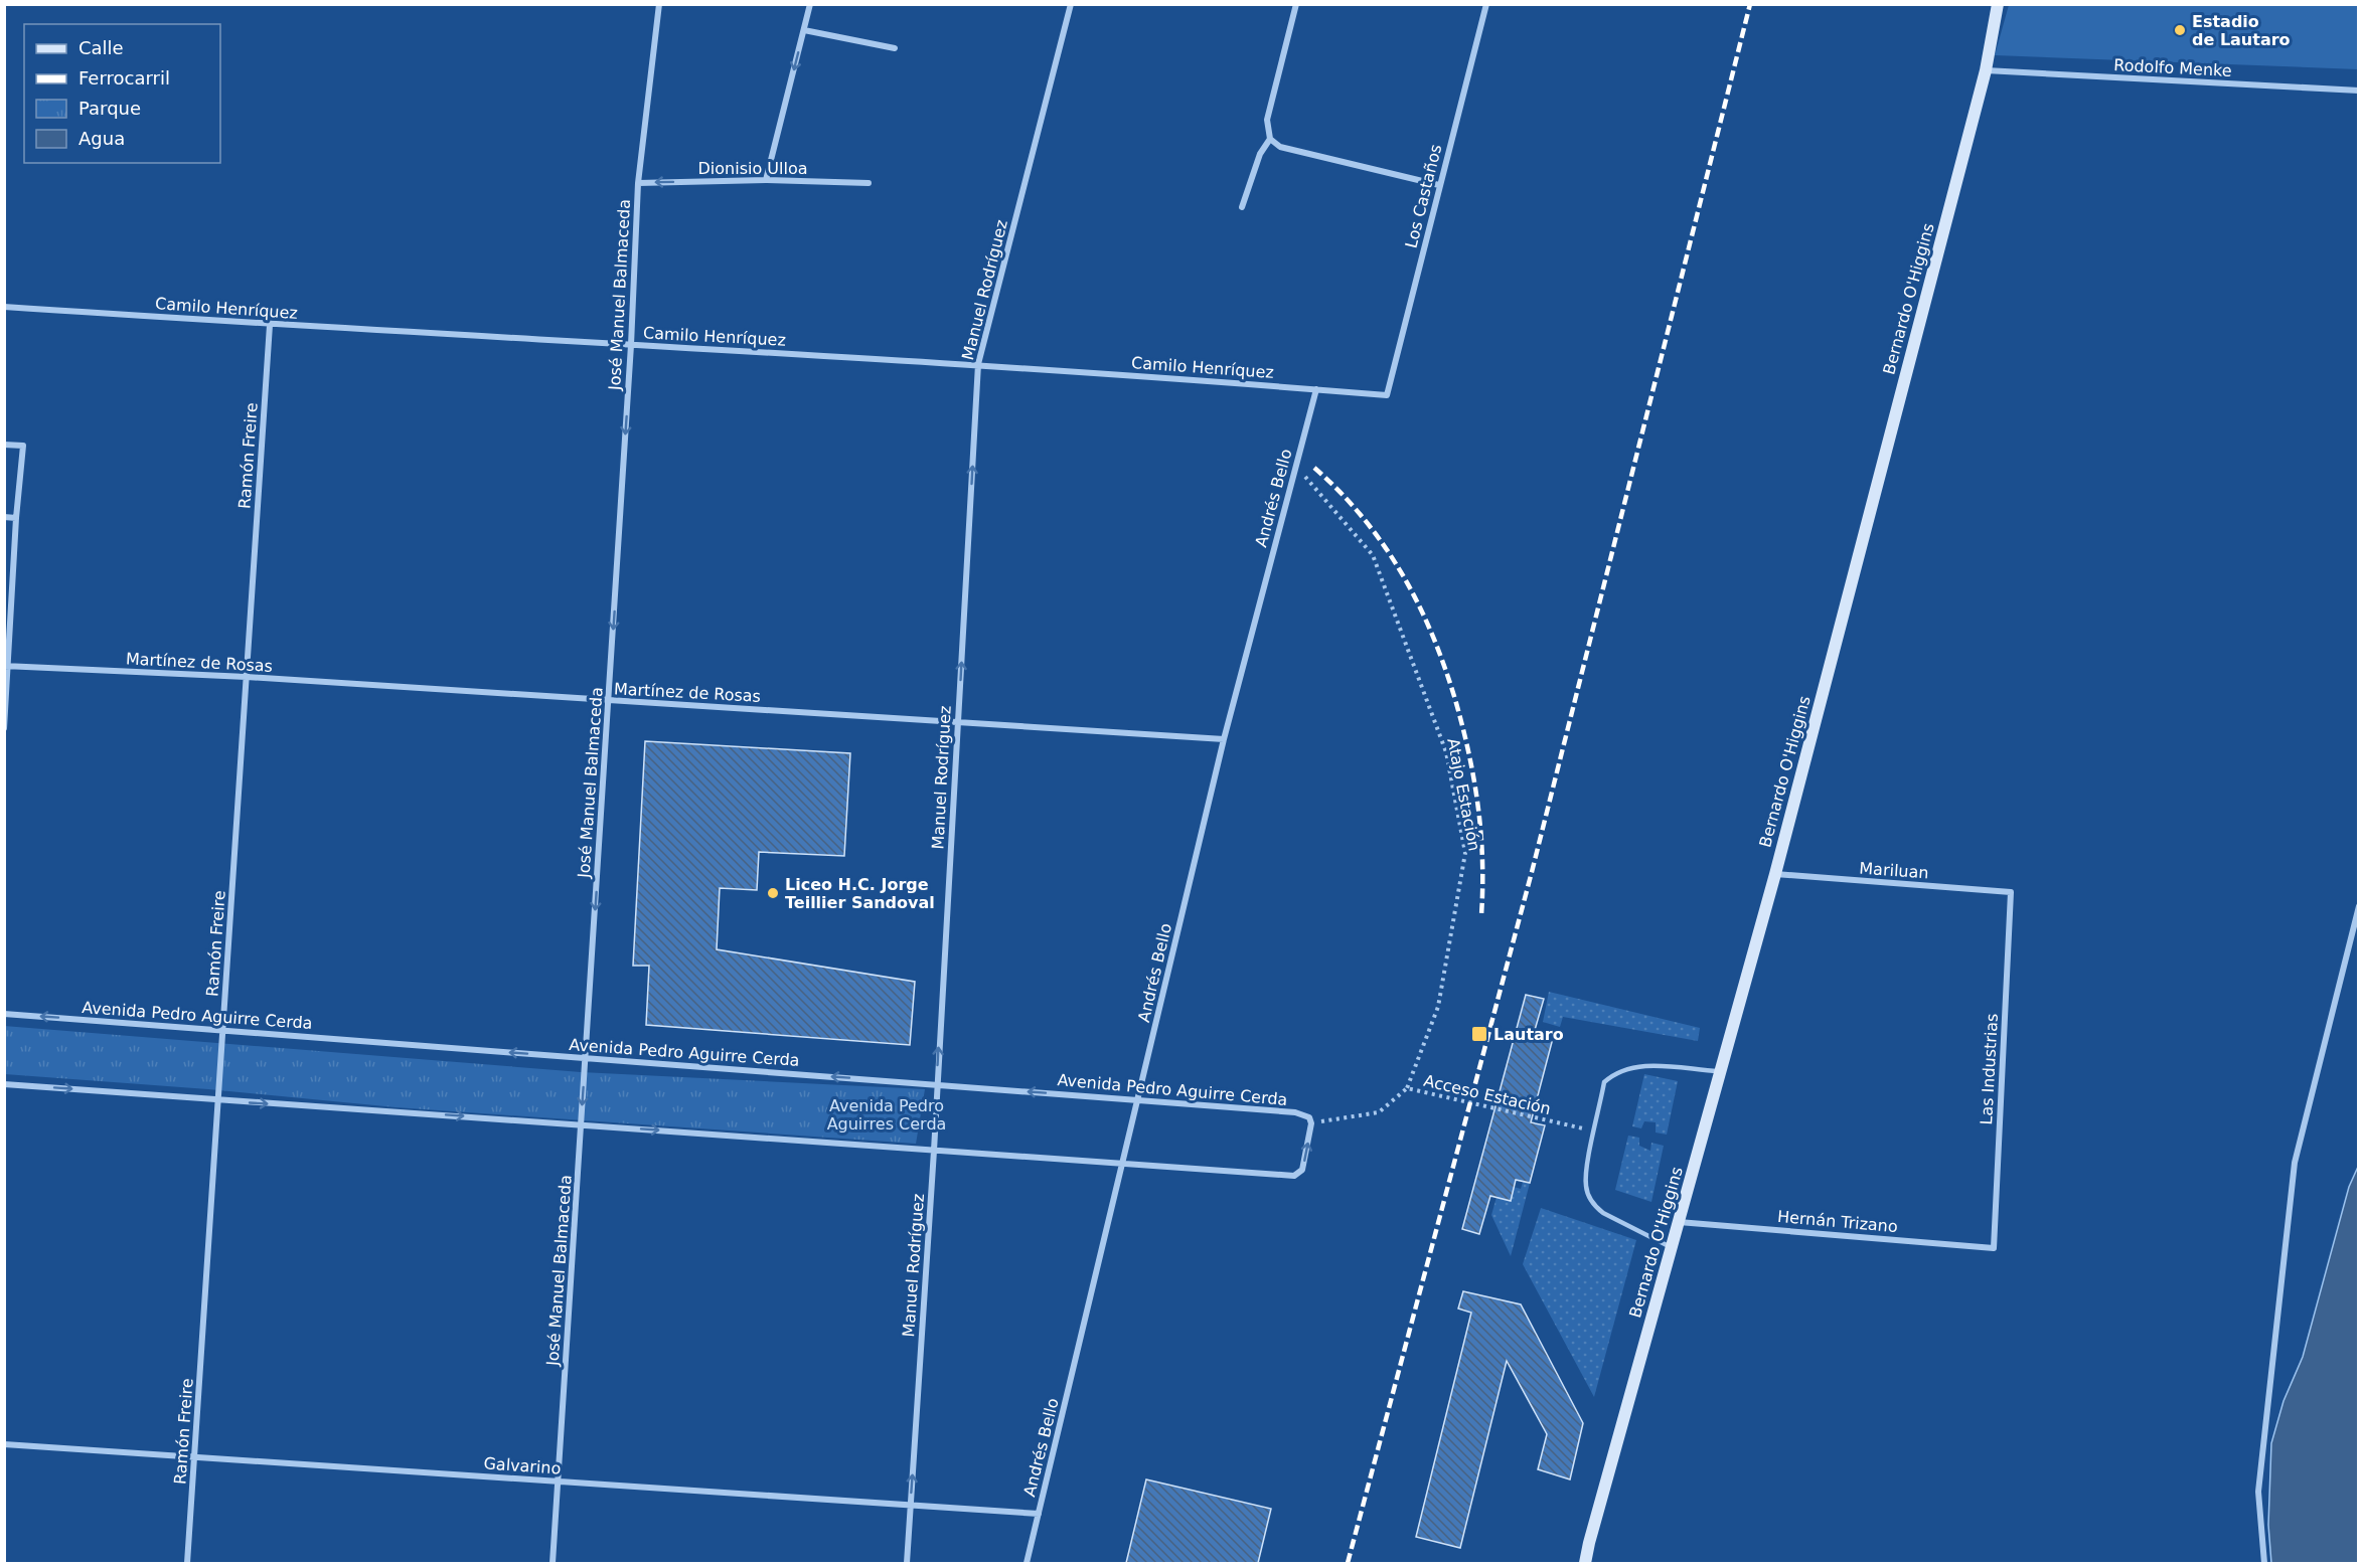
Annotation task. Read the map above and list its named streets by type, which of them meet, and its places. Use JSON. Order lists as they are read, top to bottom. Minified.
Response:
{"streets":{"main road":["Bernardo O'Higgins"],"street":["Rodolfo Menke","Dionisio Ulloa","Los Castaños","Manuel Rodríguez","José Manuel Balmaceda","Camilo Henríquez","Ramón Freire","Andrés Bello","Martínez de Rosas","Mariluan","Avenida Pedro Aguirre Cerda","Las Industrias","Hernán Trizano","Galvarino"],"path":["Atajo Estación","Acceso Estación"]},"crossings":[["Rodolfo Menke","Bernardo O'Higgins"],["Dionisio Ulloa","José Manuel Balmaceda"],["Los Castaños","Camilo Henríquez"],["Manuel Rodríguez","Camilo Henríquez"],["Manuel Rodríguez","Martínez de Rosas"],["Manuel Rodríguez","Avenida Pedro Aguirre Cerda"],["Manuel Rodríguez","Galvarino"],["José Manuel Balmaceda","Camilo Henríquez"],["José Manuel Balmaceda","Martínez de Rosas"],["José Manuel Balmaceda","Avenida Pedro Aguirre Cerda"],["José Manuel Balmaceda","Galvarino"],["Bernardo O'Higgins","Mariluan"],["Bernardo O'Higgins","Hernán Trizano"],["Camilo Henríquez","Ramón Freire"],["Camilo Henríquez","Andrés Bello"],["Ramón Freire","Martínez de Rosas"],["Ramón Freire","Avenida Pedro Aguirre Cerda"],["Ramón Freire","Galvarino"],["Andrés Bello","Martínez de Rosas"],["Andrés Bello","Atajo Estación"],["Andrés Bello","Avenida Pedro Aguirre Cerda"],["Andrés Bello","Galvarino"],["Atajo Estación","Acceso Estación"],["Mariluan","Las Industrias"],["Avenida Pedro Aguirre Cerda","Acceso Estación"],["Las Industrias","Hernán Trizano"]],"one_way":["Dionisio Ulloa","Manuel Rodríguez","José Manuel Balmaceda","Avenida Pedro Aguirre Cerda"],"parks":["Avenida Pedro Aguirres Cerda"],"places":{"other":["Estadio de Lautaro","Liceo H.C. Jorge Teillier Sandoval"],"transit":["Lautaro"]},"legend":["Calle","Ferrocarril","Parque","Agua"]}
